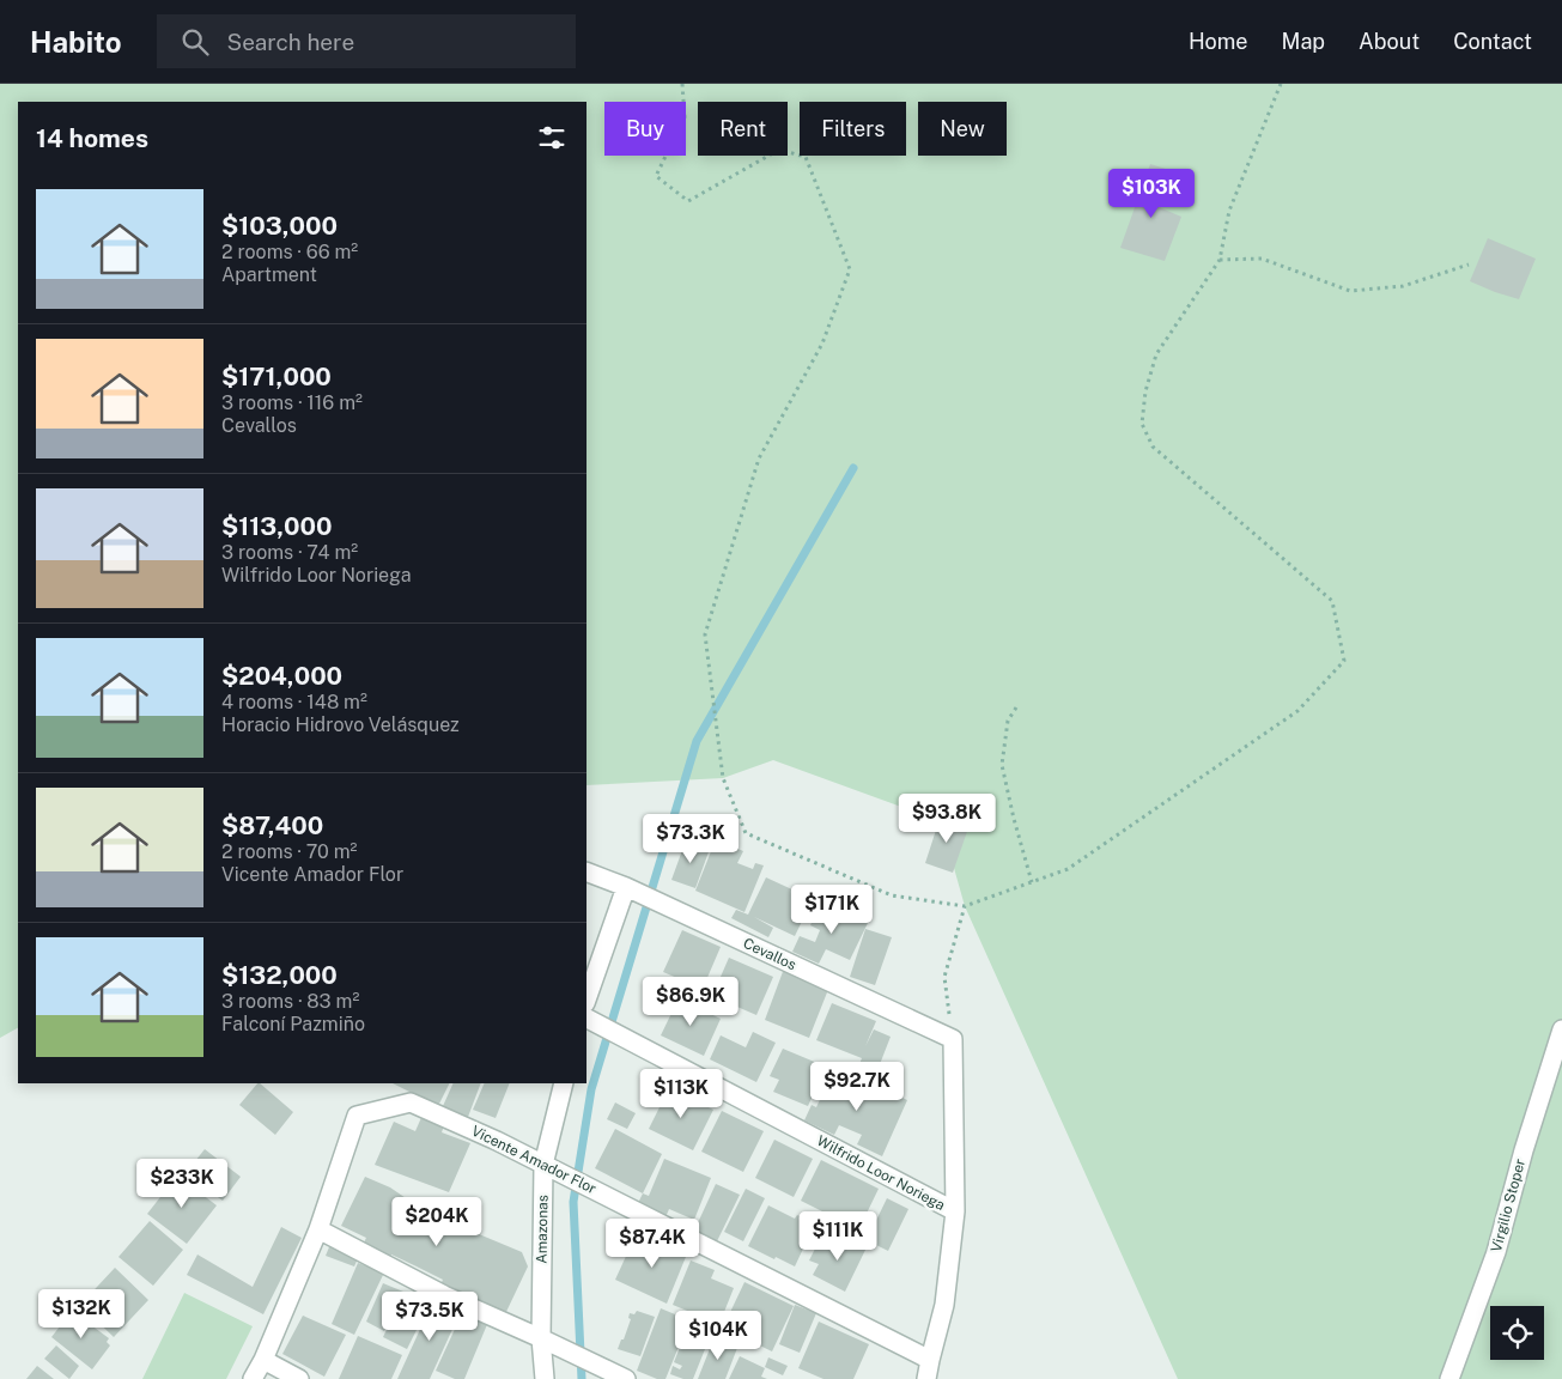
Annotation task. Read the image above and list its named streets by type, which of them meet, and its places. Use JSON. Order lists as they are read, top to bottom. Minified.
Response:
{"streets":{"street":["Cevallos","Vicente Amador Flor","Wilfrido Loor Noriega","Virgilio Stoper","Amazonas"]},"crossings":[["Vicente Amador Flor","Amazonas"]],"page":{"header":"Habito","search":"Search here","nav":["Home","Map","About","Contact"],"chip":["Buy","Rent","Filters","New"],"heading":"14 homes","price":["$103K","$93.8K","$73.3K","$171K","$86.9K","$92.7K","$113K","$233K","$204K","$111K","$87.4K","$132K","$73.5K","$104K"],"list":[{"name":"$103,000","note":"2 rooms · 66 m² · Apartment"},{"name":"$171,000","note":"3 rooms · 116 m² · Cevallos"},{"name":"$113,000","note":"3 rooms · 74 m² · Wilfrido Loor Noriega"},{"name":"$204,000","note":"4 rooms · 148 m² · Horacio Hidrovo Velásquez"},{"name":"$87,400","note":"2 rooms · 70 m² · Vicente Amador Flor"},{"name":"$132,000","note":"3 rooms · 83 m² · Falconí Pazmiño"}]}}
